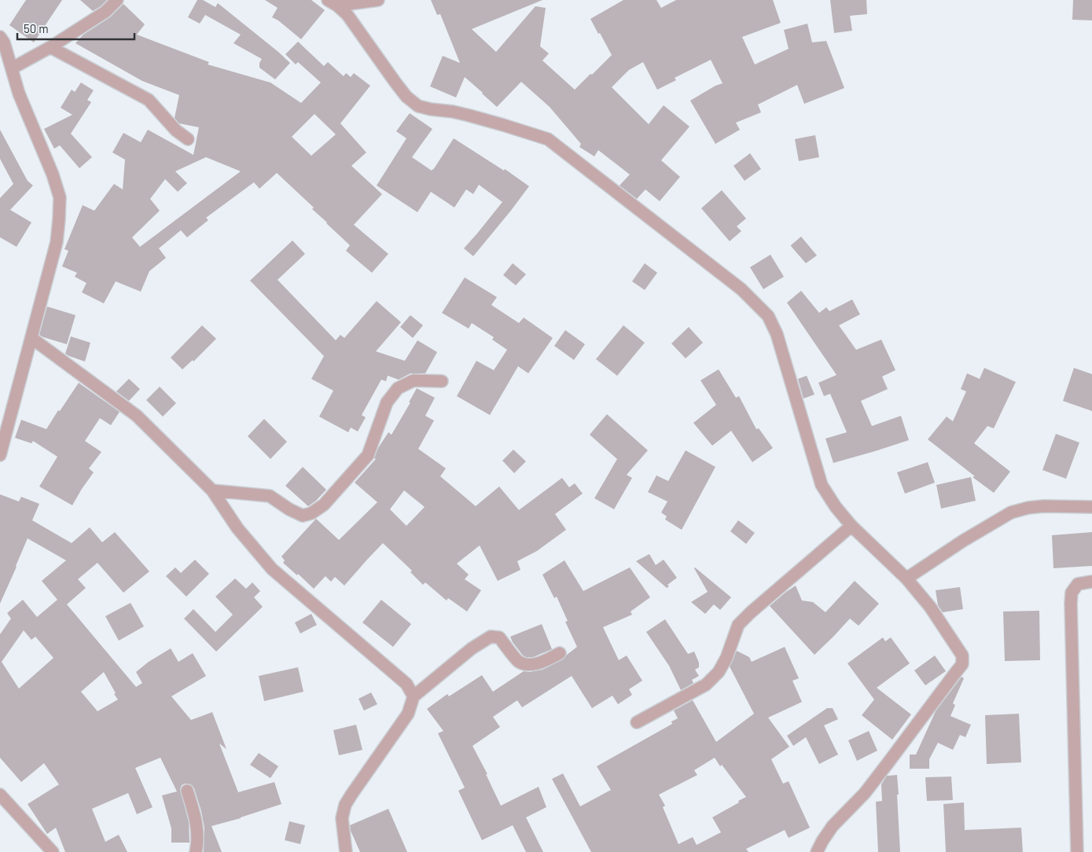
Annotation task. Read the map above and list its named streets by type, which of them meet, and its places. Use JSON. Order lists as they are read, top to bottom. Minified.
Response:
{"scale_bar":"50 m"}
